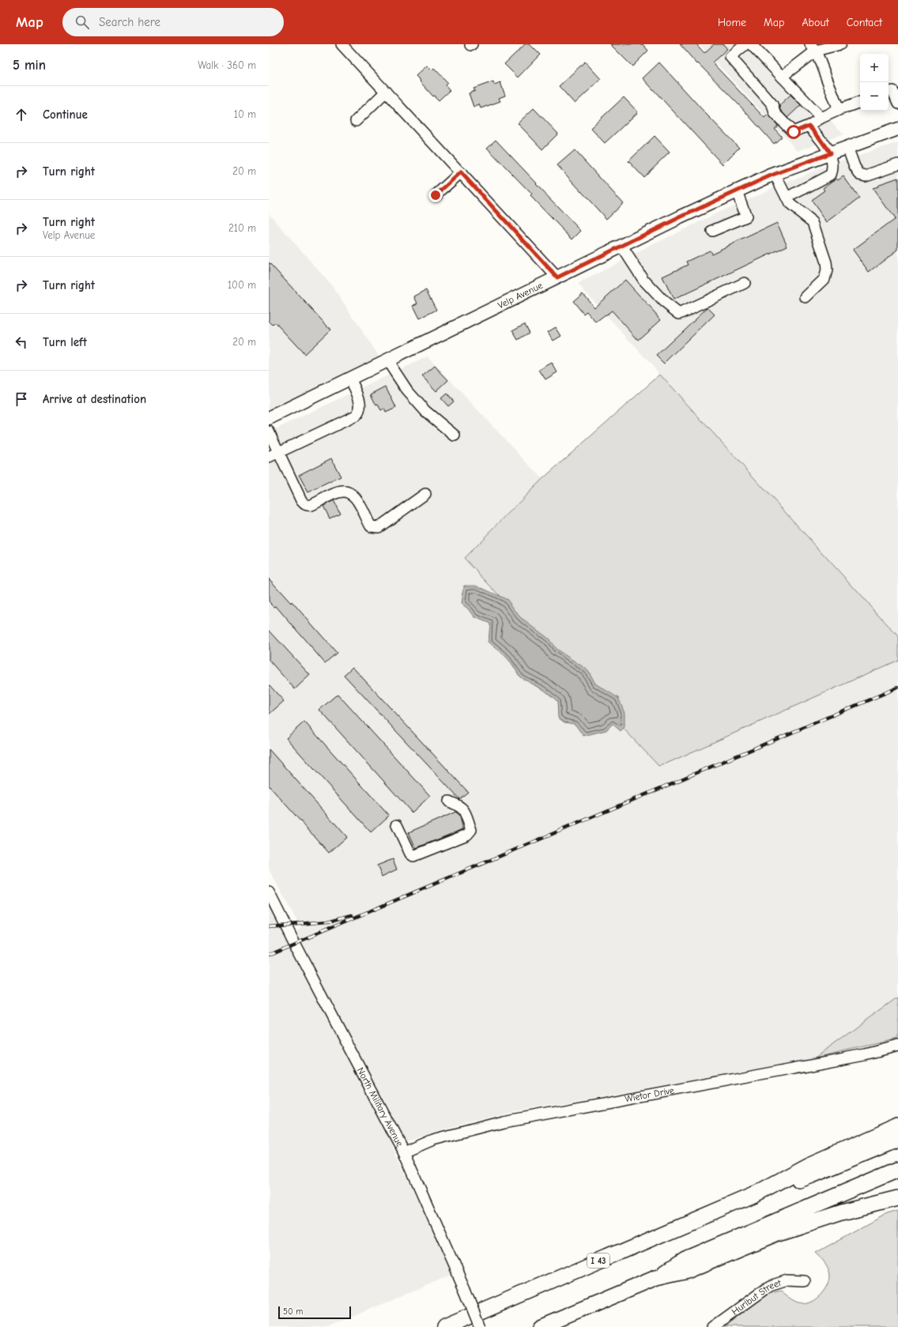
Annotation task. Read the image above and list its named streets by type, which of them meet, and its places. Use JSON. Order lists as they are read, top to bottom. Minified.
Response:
{"streets":{"highway":["I 43"],"main road":["Velp Avenue"],"street":["Wietor Drive","North Military Avenue","Hurlbut Street"]},"crossings":[["Wietor Drive","North Military Avenue"]],"scale_bar":"50 m","page":{"header":"Map","search":"Search here","nav":["Home","Map","About","Contact"],"heading":["5 min","Walk · 360 m"],"map_buttons":["+","−"],"list":[["Continue","10 m"],["Turn right","20 m"],["Turn right","Velp Avenue","210 m"],["Turn right","100 m"],["Turn left","20 m"],"Arrive at destination"],"scale":"50 m"}}
